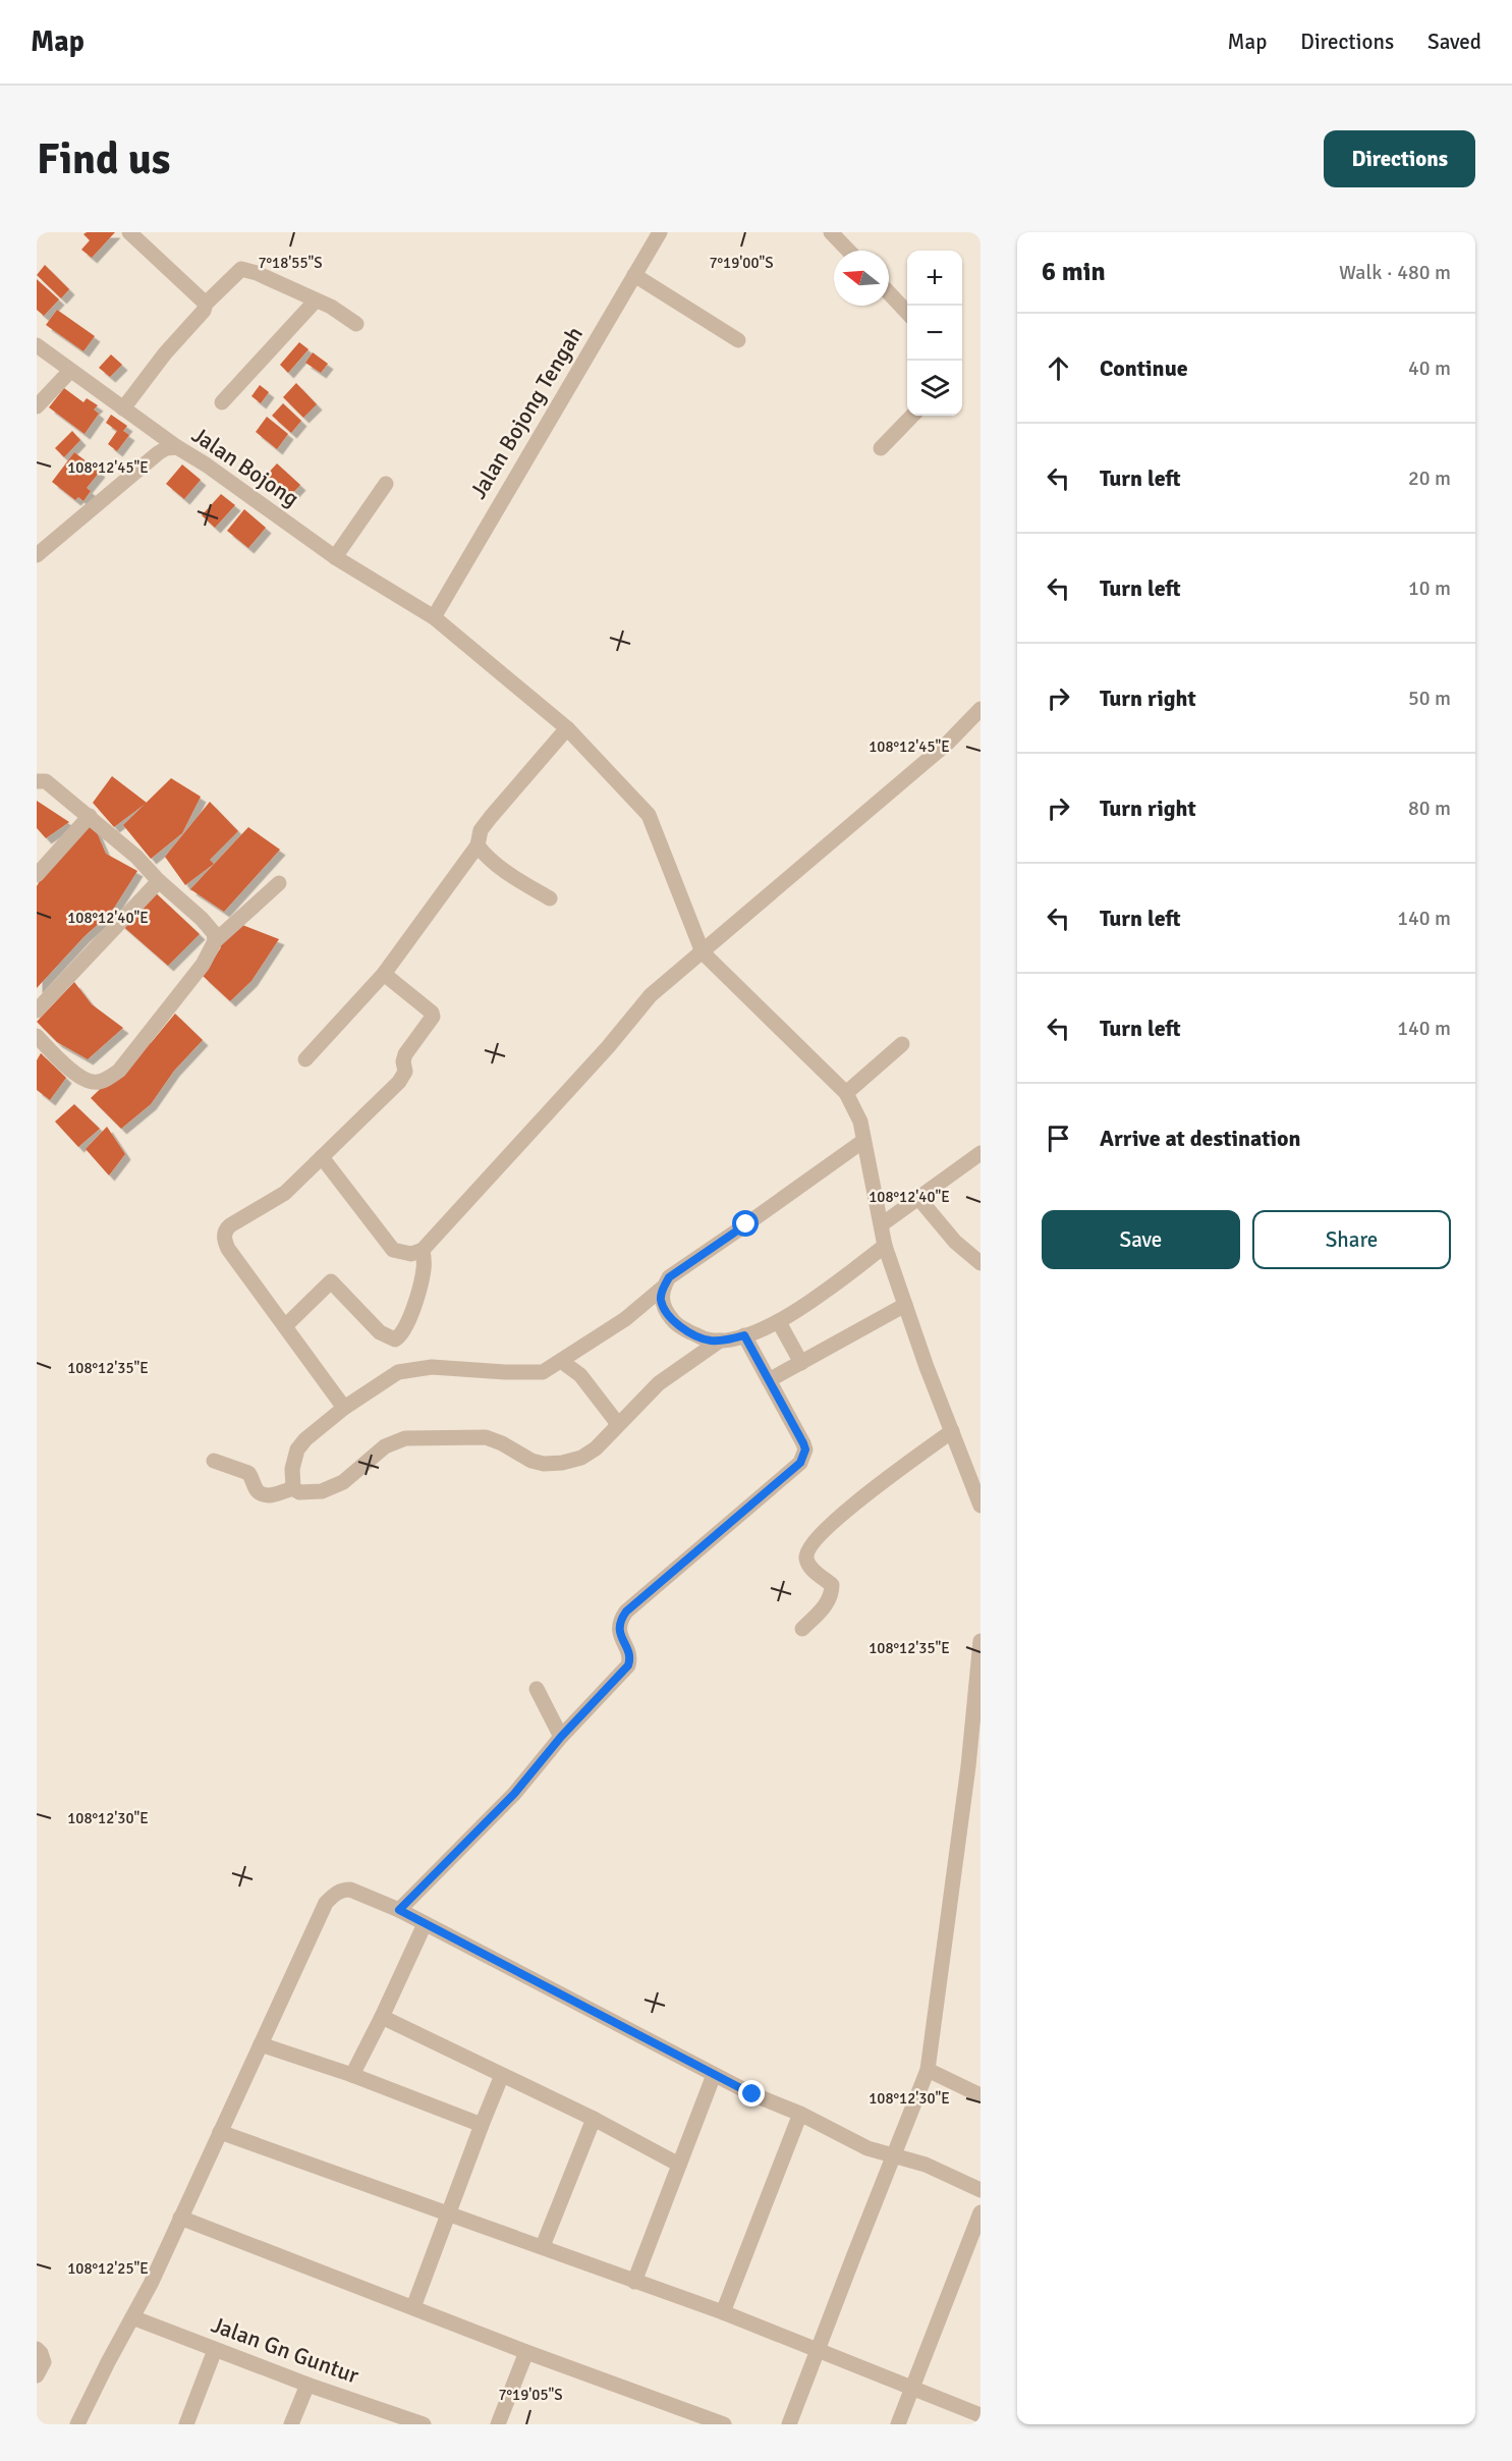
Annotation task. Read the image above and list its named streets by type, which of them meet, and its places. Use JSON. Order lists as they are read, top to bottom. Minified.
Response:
{"streets":{"street":["Jalan Bojong Tengah","Jalan Bojong","Jalan Gn Guntur"]},"crossings":[["Jalan Bojong Tengah","Jalan Bojong"]],"north":"left","page":{"header":"Map","nav":["Map","Directions","Saved"],"buttons":["Directions",["Save","Share"]],"title":"Find us","heading":["6 min","Walk · 480 m"],"map_buttons":["+","−"],"list":[["Continue","40 m"],["Turn left","20 m"],["Turn left","10 m"],["Turn right","50 m"],["Turn right","80 m"],["Turn left","140 m"],["Turn left","140 m"],"Arrive at destination"]},"coordinates":["7°18'55\"S","7°19'00\"S","108°12'45\"E","108°12'40\"E","108°12'35\"E","108°12'30\"E","108°12'25\"E","7°19'05\"S"]}
